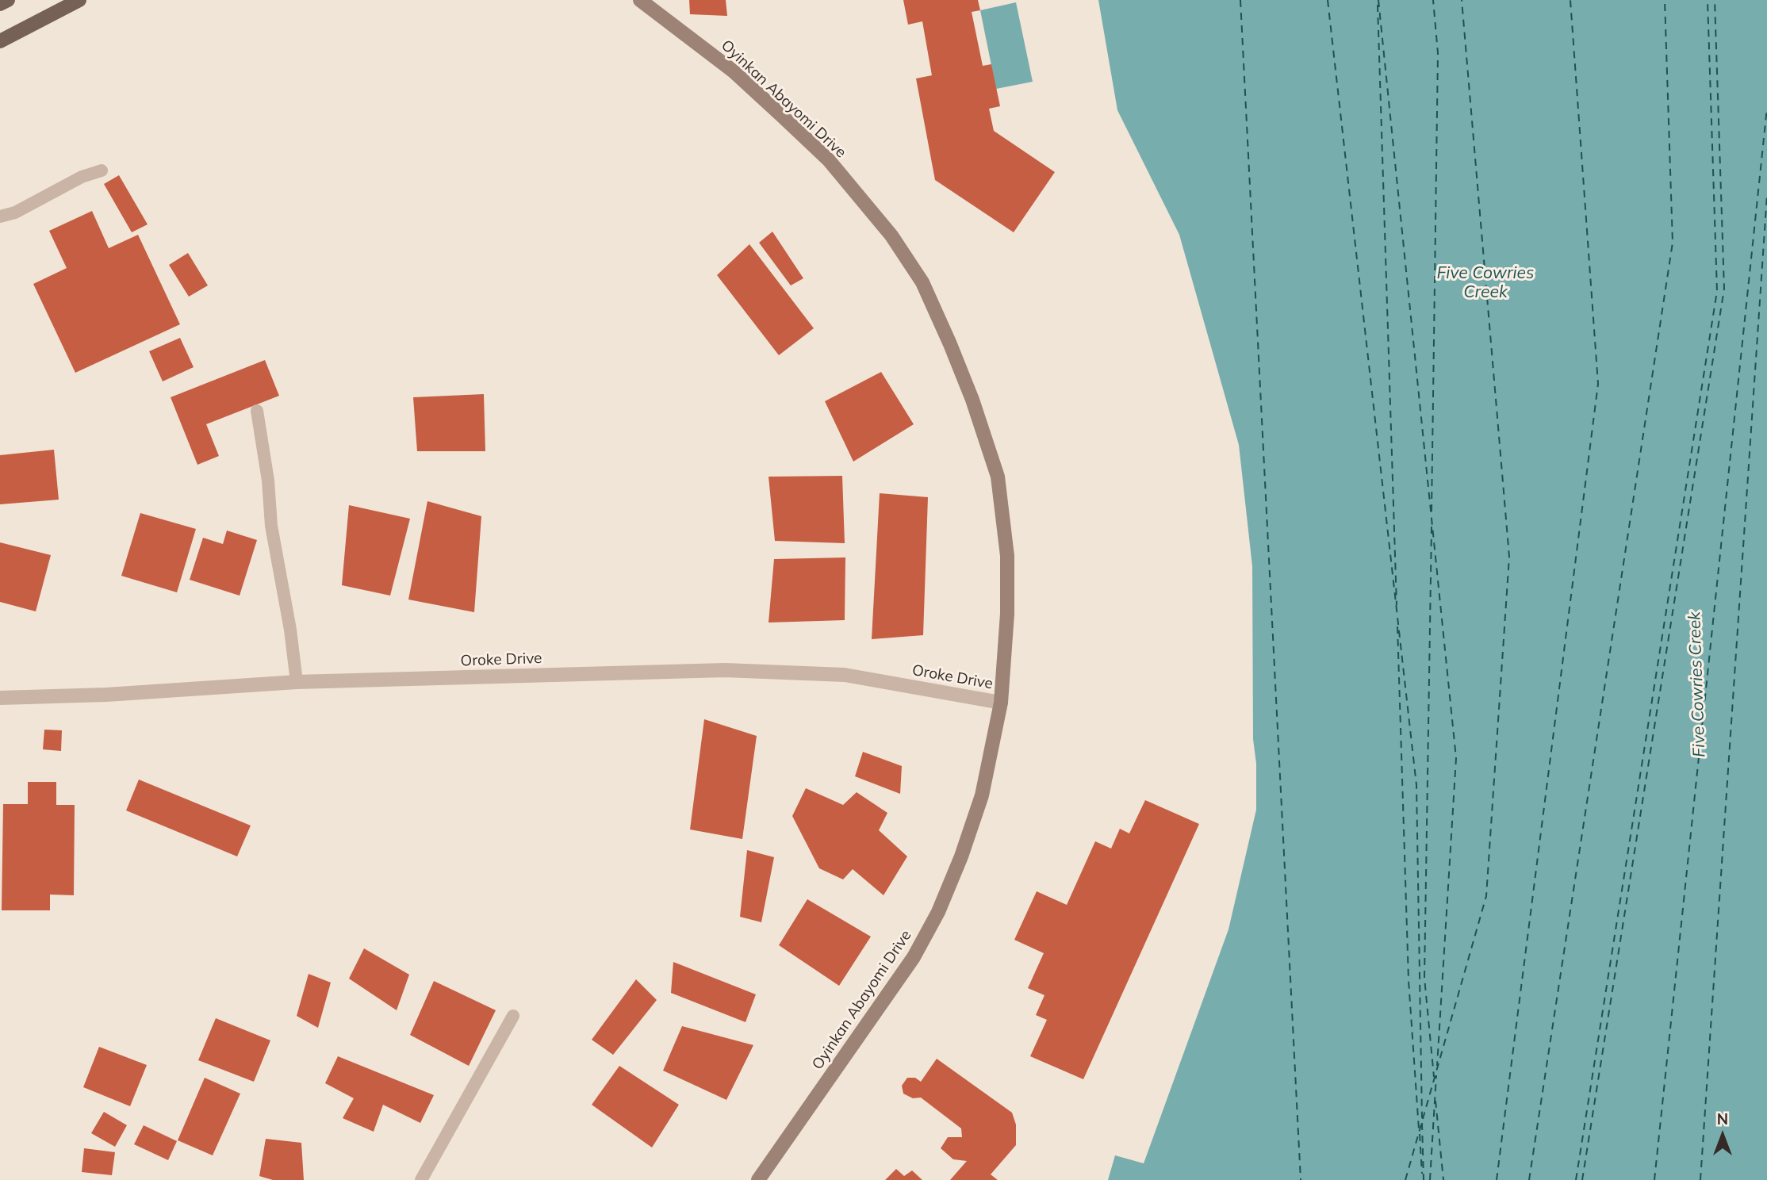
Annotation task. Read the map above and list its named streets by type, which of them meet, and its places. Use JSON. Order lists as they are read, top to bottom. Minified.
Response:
{"streets":{"street":["Oyinkan Abayomi Drive","Oroke Drive"]},"crossings":[["Oyinkan Abayomi Drive","Oroke Drive"]],"water":["Five Cowries Creek"],"north":"top"}
